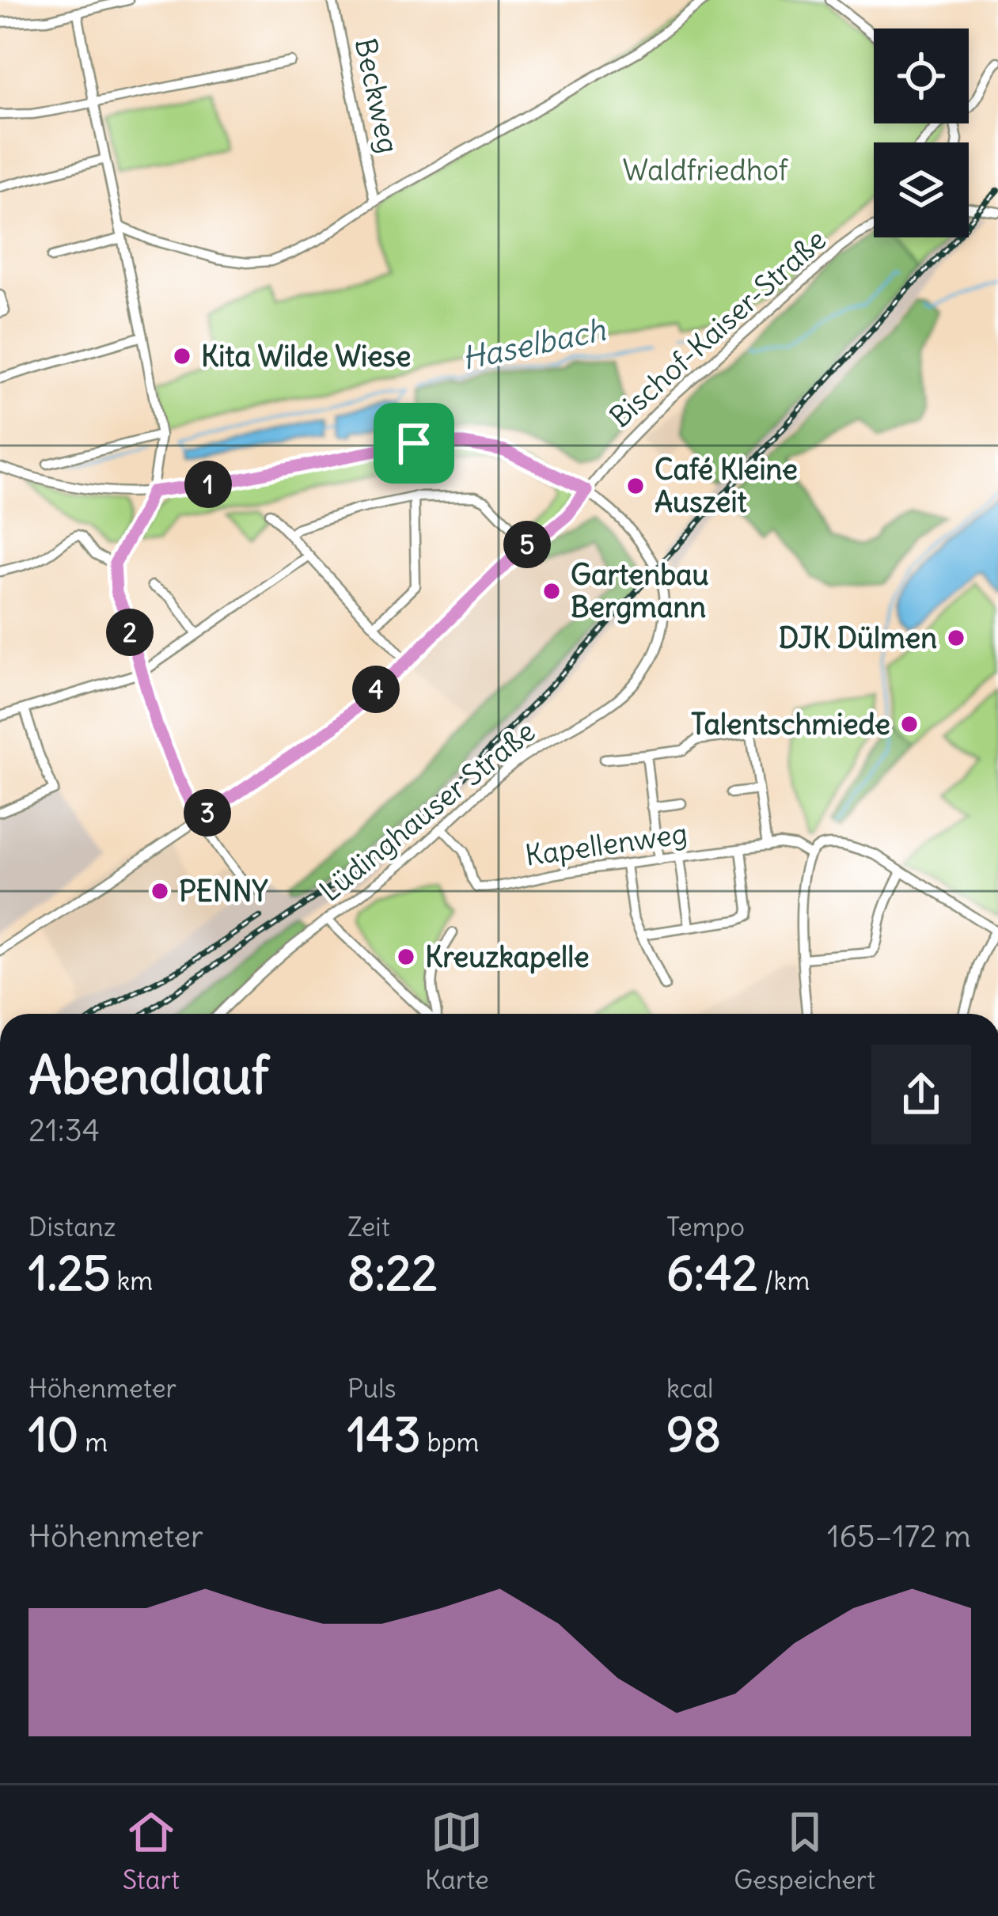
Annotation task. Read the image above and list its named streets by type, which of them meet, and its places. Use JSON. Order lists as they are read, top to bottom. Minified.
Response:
{"streets":{"street":["Beckweg","Bischof-Kaiser-Straße","Lüdinghauser Straße","Kapellenweg"]},"crossings":[["Bischof-Kaiser-Straße","Lüdinghauser Straße"],["Lüdinghauser Straße","Kapellenweg"]],"water":["Haselbach"],"parks":["Waldfriedhof"],"places":["Kita Wilde Wiese","Café Kleine Auszeit","Gartenbau Bergmann","DJK Dülmen","Talentschmiede","PENNY","Kreuzkapelle"],"page":{"pins":["1","5","2","4","3"],"heading":["Abendlauf","21:34"],"stats":[["Distanz","1.25 km"],["Zeit","8:22"],["Tempo","6:42 /km"],["Höhenmeter","10 m"],["Puls","143 bpm"],["kcal","98"]],"chart":["Höhenmeter","165–172 m"],"tabs":["Start","Karte","Gespeichert"]}}
